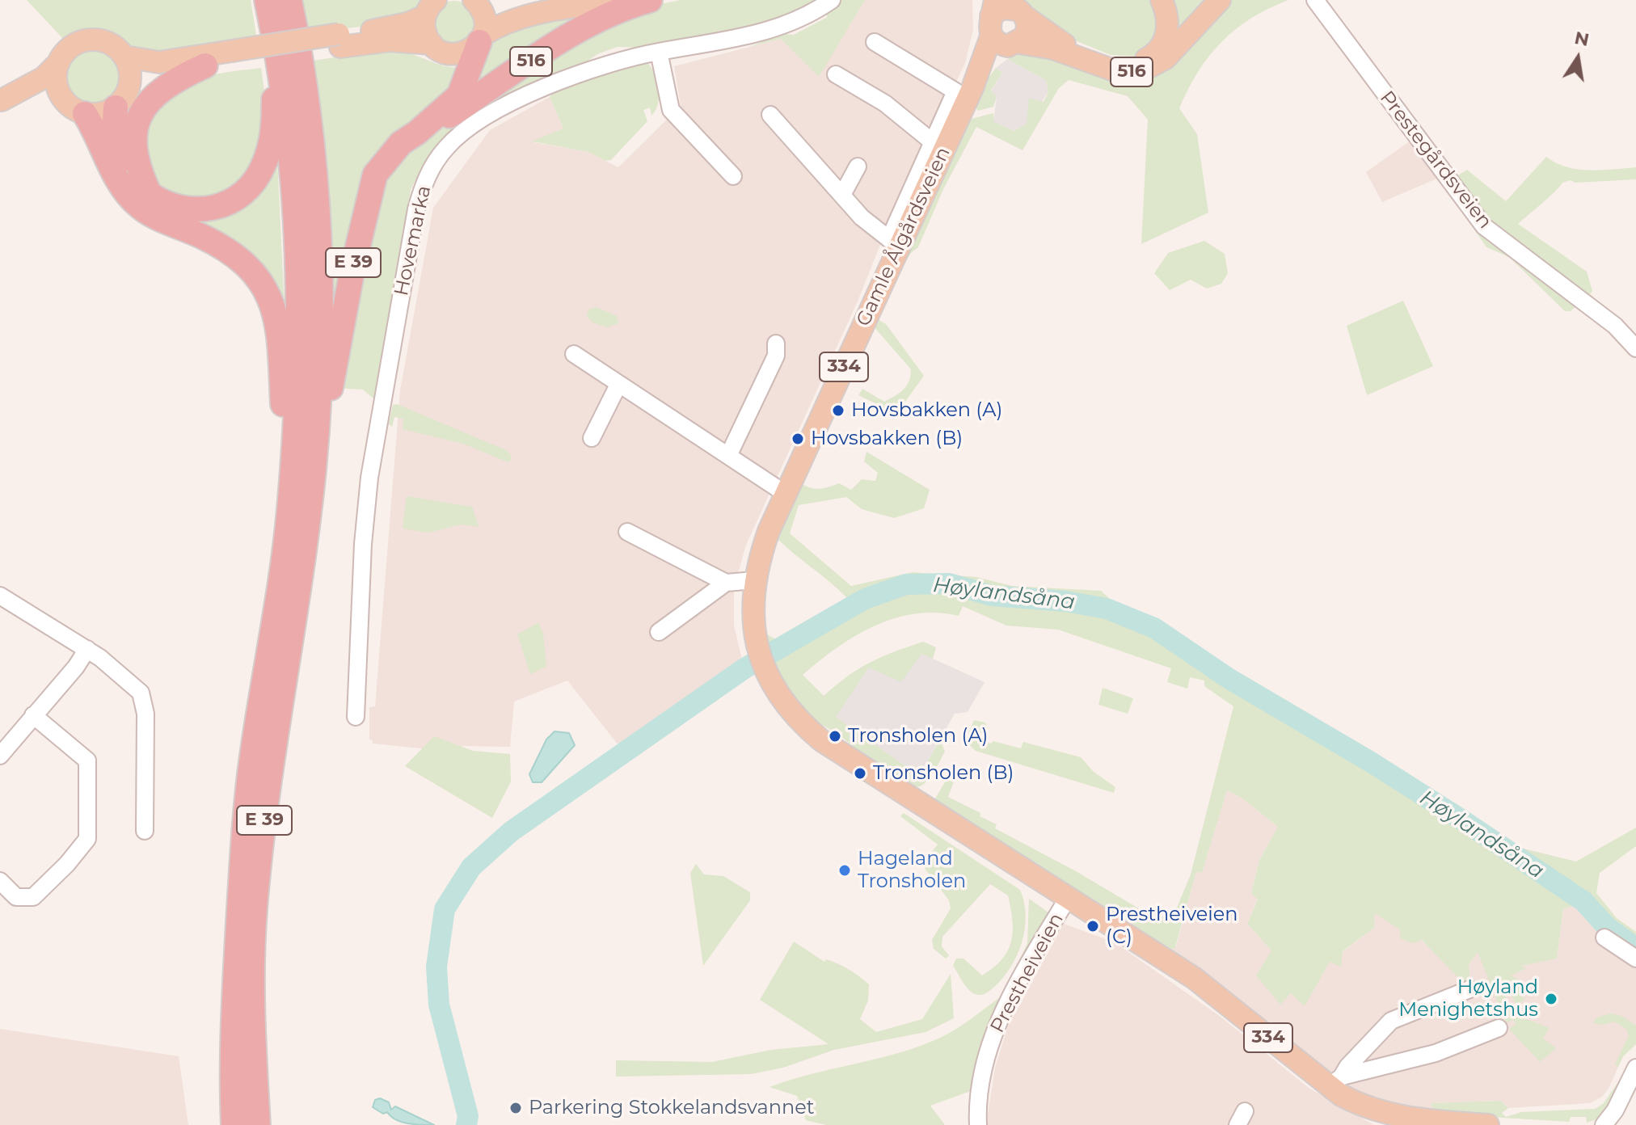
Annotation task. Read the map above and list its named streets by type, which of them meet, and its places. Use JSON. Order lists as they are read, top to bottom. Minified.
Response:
{"streets":{"highway":["516","E 39"],"main road":["Gamle Ålgårdsveien","334"],"street":["Prestegårdsveien","Hovemarka","Prestheiveien"]},"crossings":[["516","Gamle Ålgårdsveien"],["516","E 39"],["516","334"],["Gamle Ålgårdsveien","334"],["Gamle Ålgårdsveien","Prestheiveien"]],"water":["Høylandsåna"],"places":["Hovsbakken (A)","Hovsbakken (B)","Tronsholen (A)","Tronsholen (B)","Hageland Tronsholen","Prestheiveien (C)","Høyland Menighetshus","Parkering Stokkelandsvannet"],"north":"top"}
